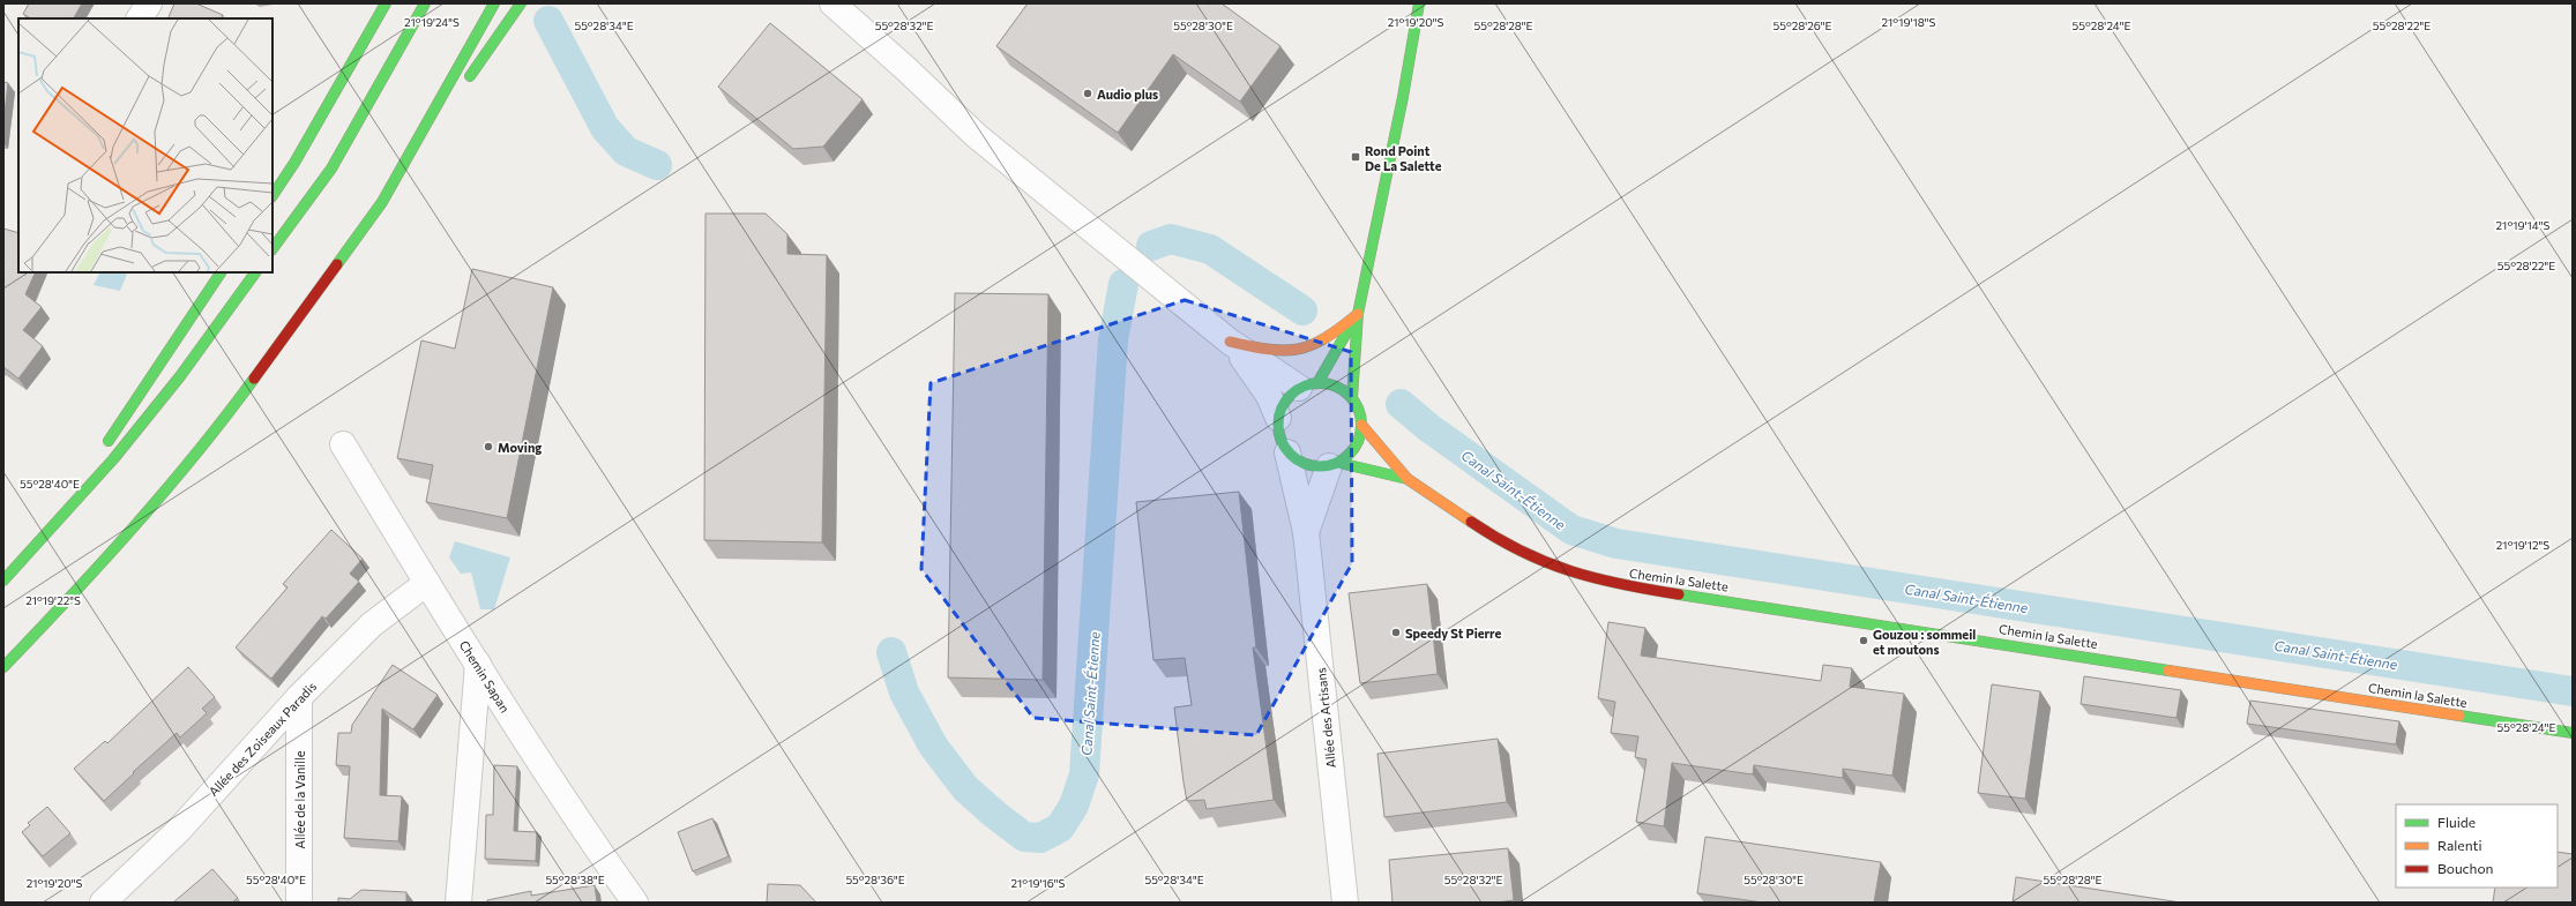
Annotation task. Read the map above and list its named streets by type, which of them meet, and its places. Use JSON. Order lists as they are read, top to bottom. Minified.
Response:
{"streets":{"main road":["Chemin la Salette"],"street":["Chemin Sapan","Allée des Artisans","Allée des Zoiseaux Paradis","Allée de la Vanille"]},"crossings":[["Chemin la Salette","Allée des Artisans"],["Chemin Sapan","Allée des Zoiseaux Paradis"],["Allée des Zoiseaux Paradis","Allée de la Vanille"]],"water":["Canal Saint-Étienne"],"places":{"other":["Audio plus","Moving","Speedy St Pierre","Gouzou : sommeil et moutons"],"transit":["Rond Point De La Salette"]},"legend":["Fluide","Ralenti","Bouchon"],"coordinates":["21°19'24\"S","21°19'20\"S","21°19'18\"S","55°28'34\"E","55°28'32\"E","55°28'24\"E","55°28'30\"E","55°28'28\"E","55°28'26\"E","55°28'22\"E","21°19'14\"S","55°28'40\"E","21°19'12\"S","21°19'22\"S","55°28'38\"E","55°28'36\"E","21°19'16\"S"]}
